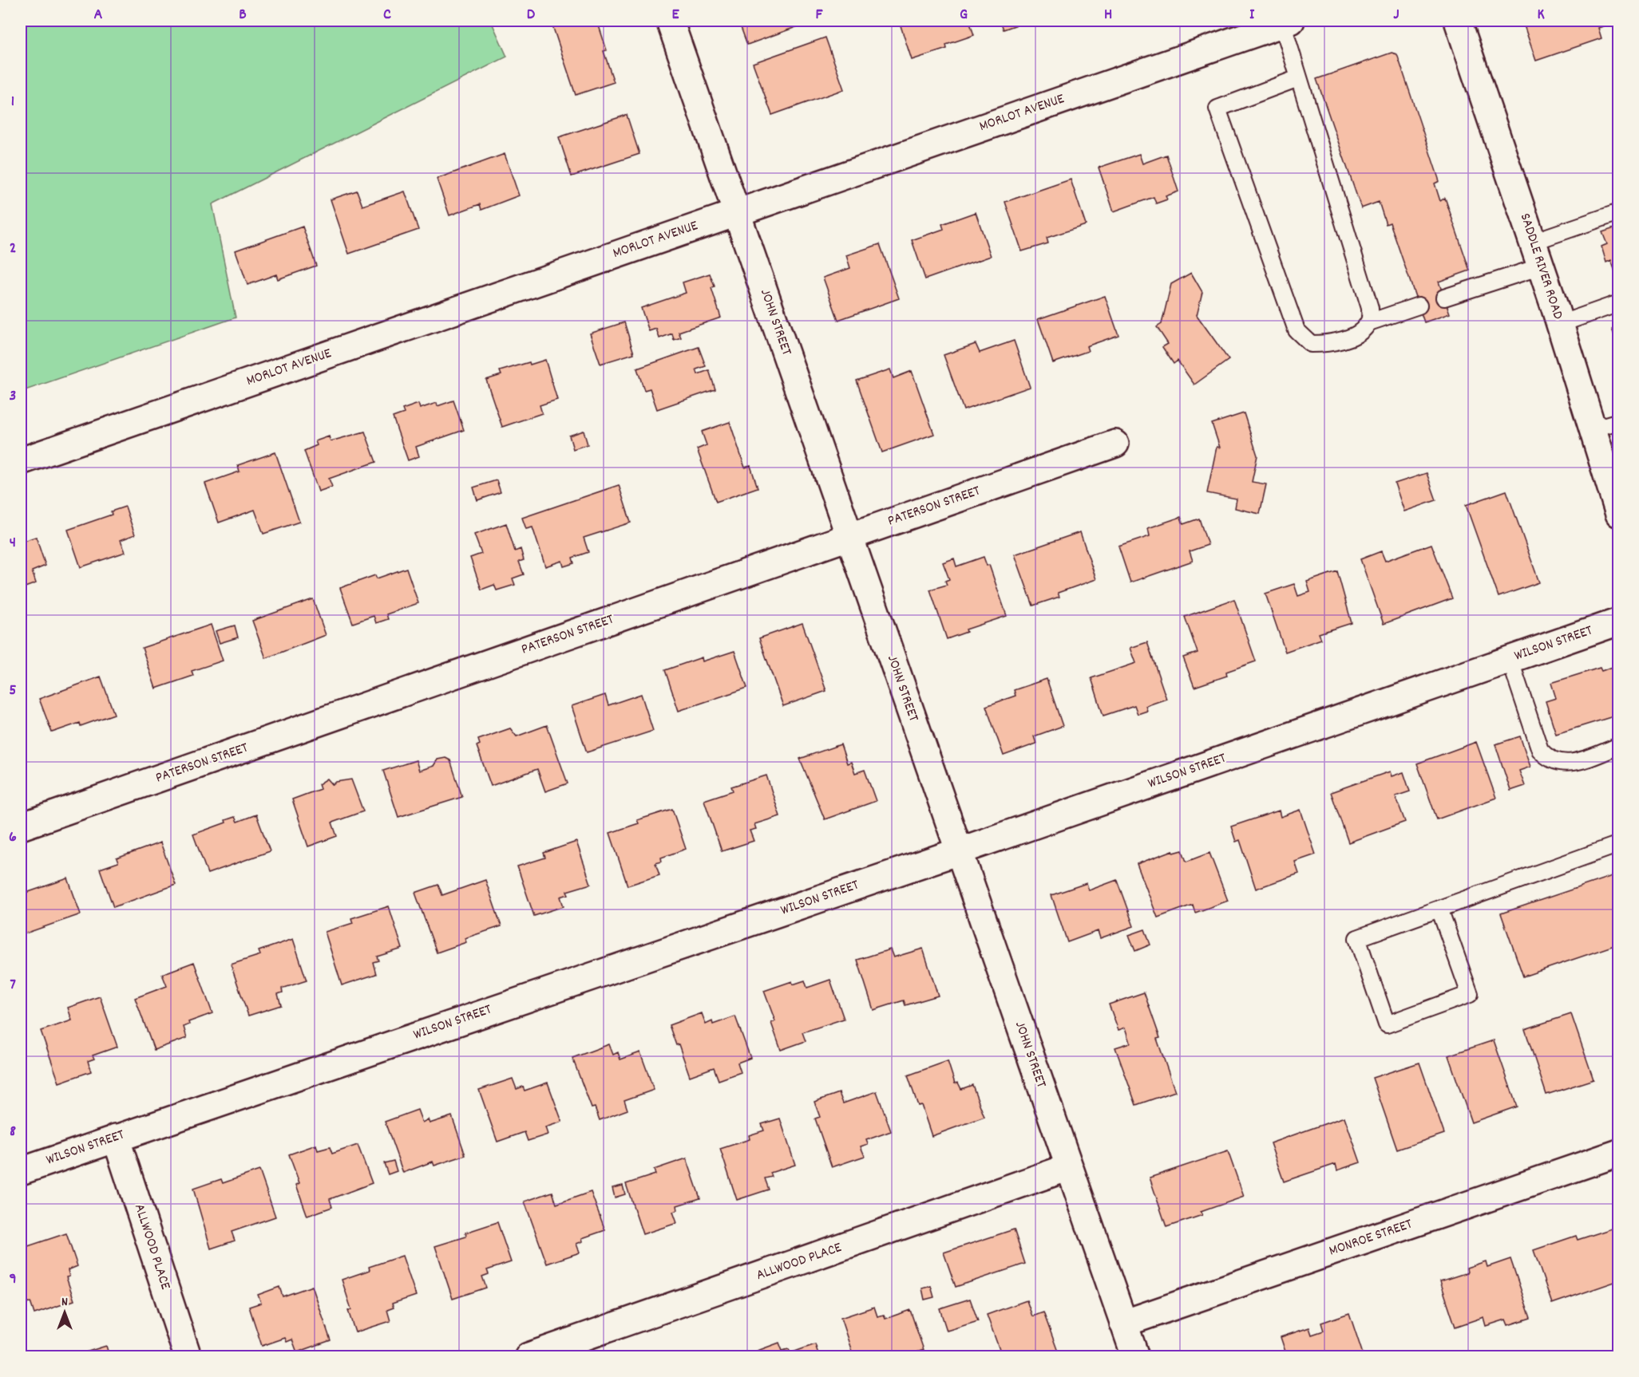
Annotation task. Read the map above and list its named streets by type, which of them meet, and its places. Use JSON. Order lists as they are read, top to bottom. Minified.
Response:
{"streets":{"street":["MORLOT AVENUE","SADDLE RIVER ROAD","JOHN STREET","PATERSON STREET","WILSON STREET","MONROE STREET","ALLWOOD PLACE"]},"crossings":[["MORLOT AVENUE","JOHN STREET"],["JOHN STREET","PATERSON STREET"],["JOHN STREET","WILSON STREET"],["JOHN STREET","MONROE STREET"],["JOHN STREET","ALLWOOD PLACE"],["WILSON STREET","ALLWOOD PLACE"]],"north":"top","grid":{"columns":["A","B","C","D","E","F","G","H","I","J","K"],"rows":["1","2","3","4","5","6","7","8","9"]}}
